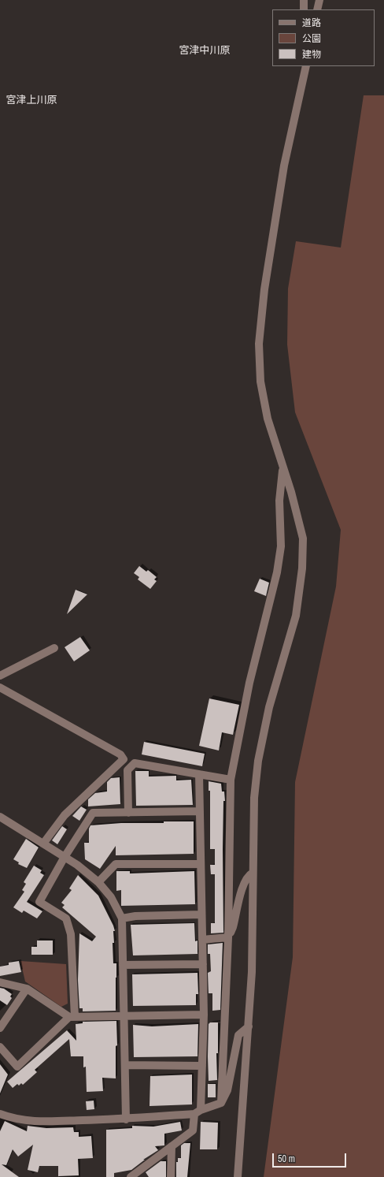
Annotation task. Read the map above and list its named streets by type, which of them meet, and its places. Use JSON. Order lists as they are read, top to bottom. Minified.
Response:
{"districts":["宮津中川原","宮津上川原"],"legend":["道路","公園","建物"],"scale_bar":"50 m"}
